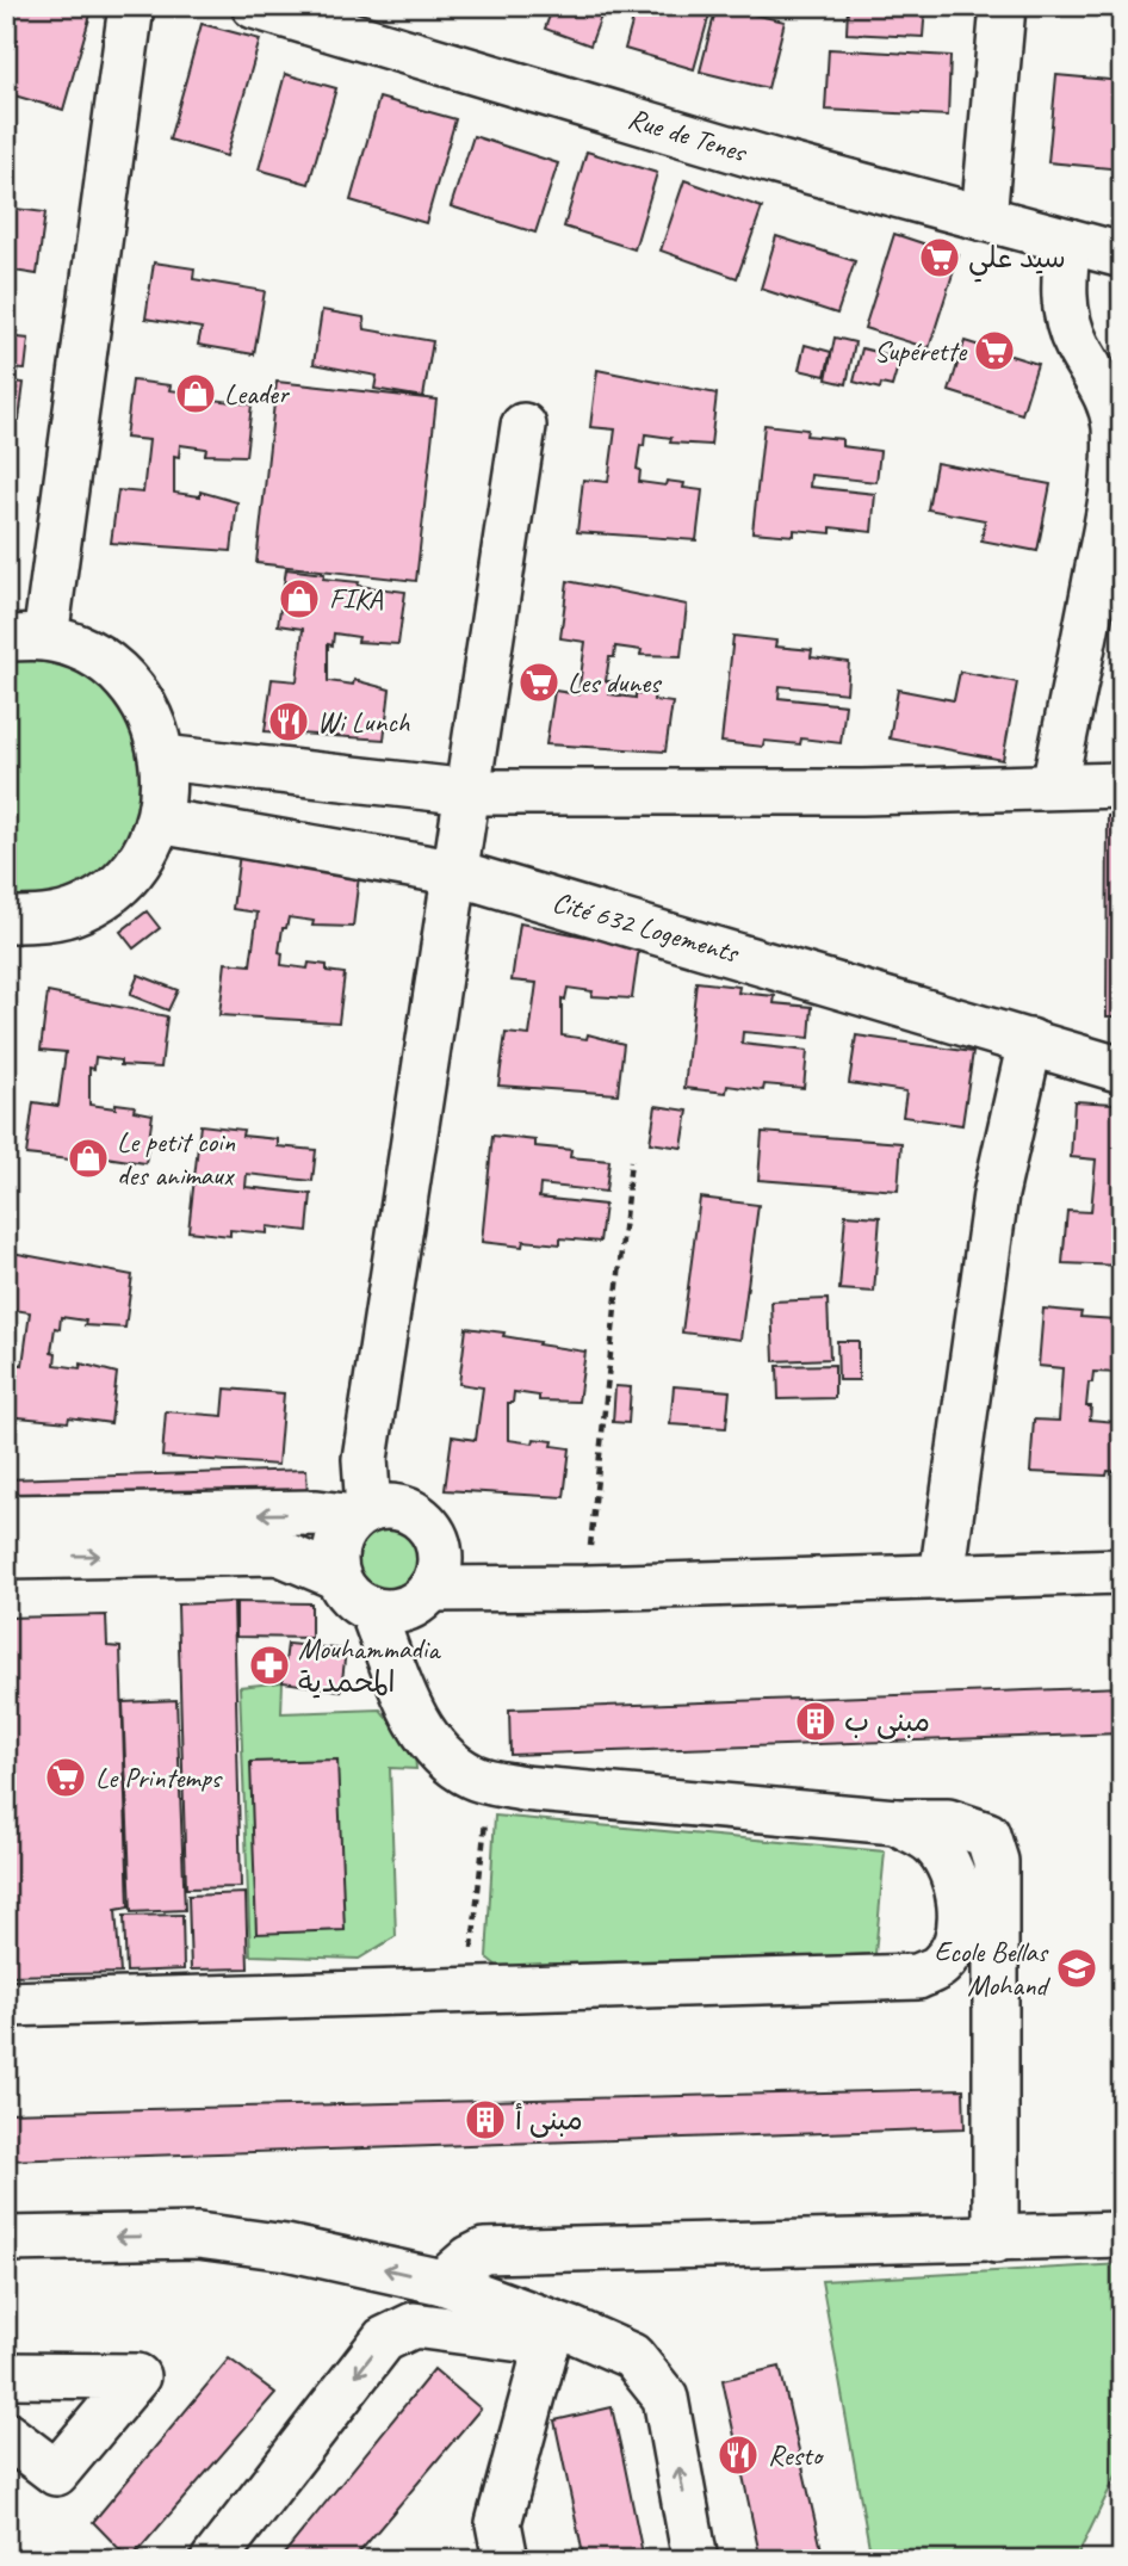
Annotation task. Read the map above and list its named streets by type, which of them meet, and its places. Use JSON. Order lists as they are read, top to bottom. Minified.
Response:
{"streets":{"street":["Rue de Tenes","Cité 632 Logements"]},"places":{"supermarket":["سيد علي","Supérette","Les dunes","Le Printemps"],"shop":["Leader","FIKA","Le petit coin des animaux"],"restaurant":["Wi Lunch","Resto"],"pharmacy":["Mouhammadia المحمدية"],"building":["مبنى ب","مبنى أ"],"school or university":["Ecole Bellas Mohand"]}}
